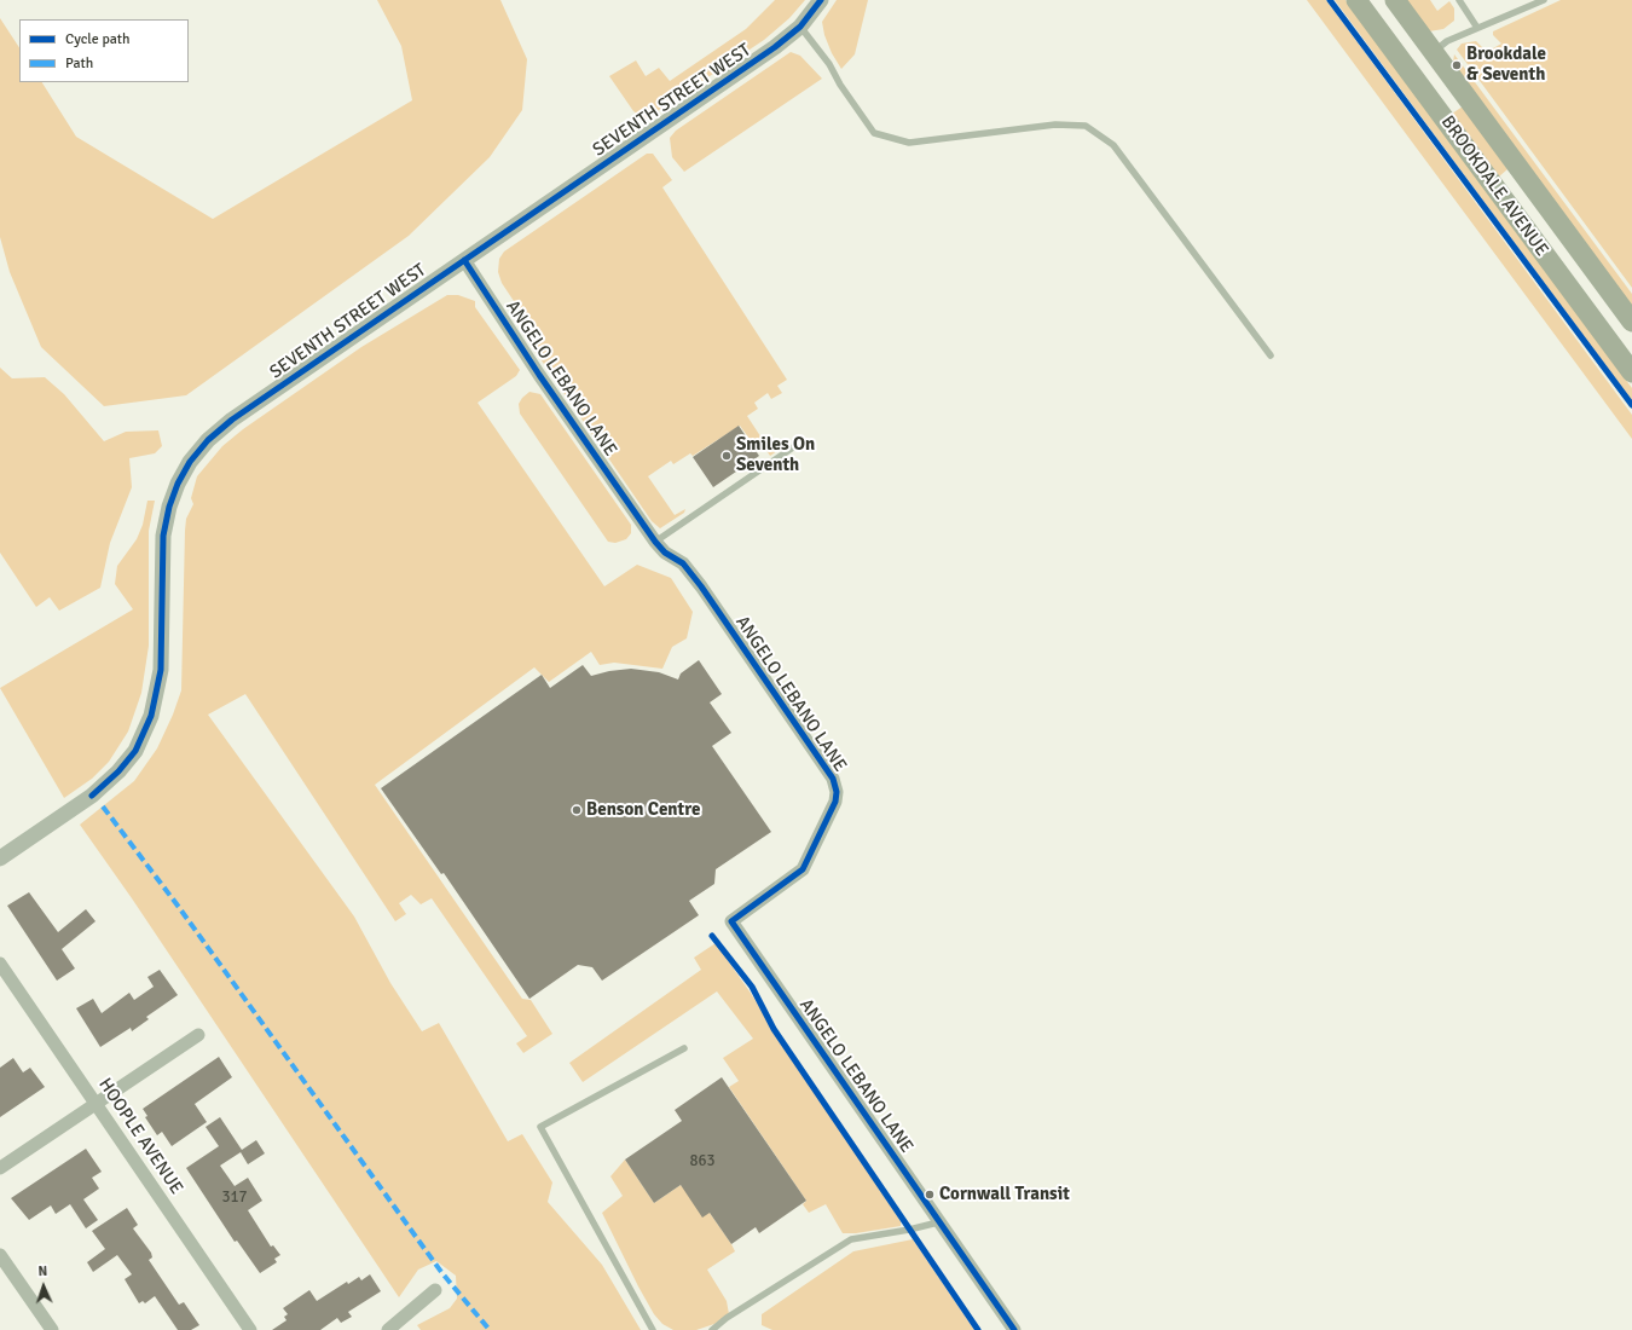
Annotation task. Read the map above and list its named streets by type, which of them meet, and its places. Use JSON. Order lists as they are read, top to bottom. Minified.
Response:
{"streets":{"main road":["BROOKDALE AVENUE"],"street":["SEVENTH STREET WEST","ANGELO LEBANO LANE","HOOPLE AVENUE"]},"crossings":[["SEVENTH STREET WEST","ANGELO LEBANO LANE"]],"places":["Brookdale & Seventh","Smiles On Seventh","Benson Centre","Cornwall Transit"],"house_numbers":["863","317"],"legend":["Cycle path","Path"],"north":"top"}
